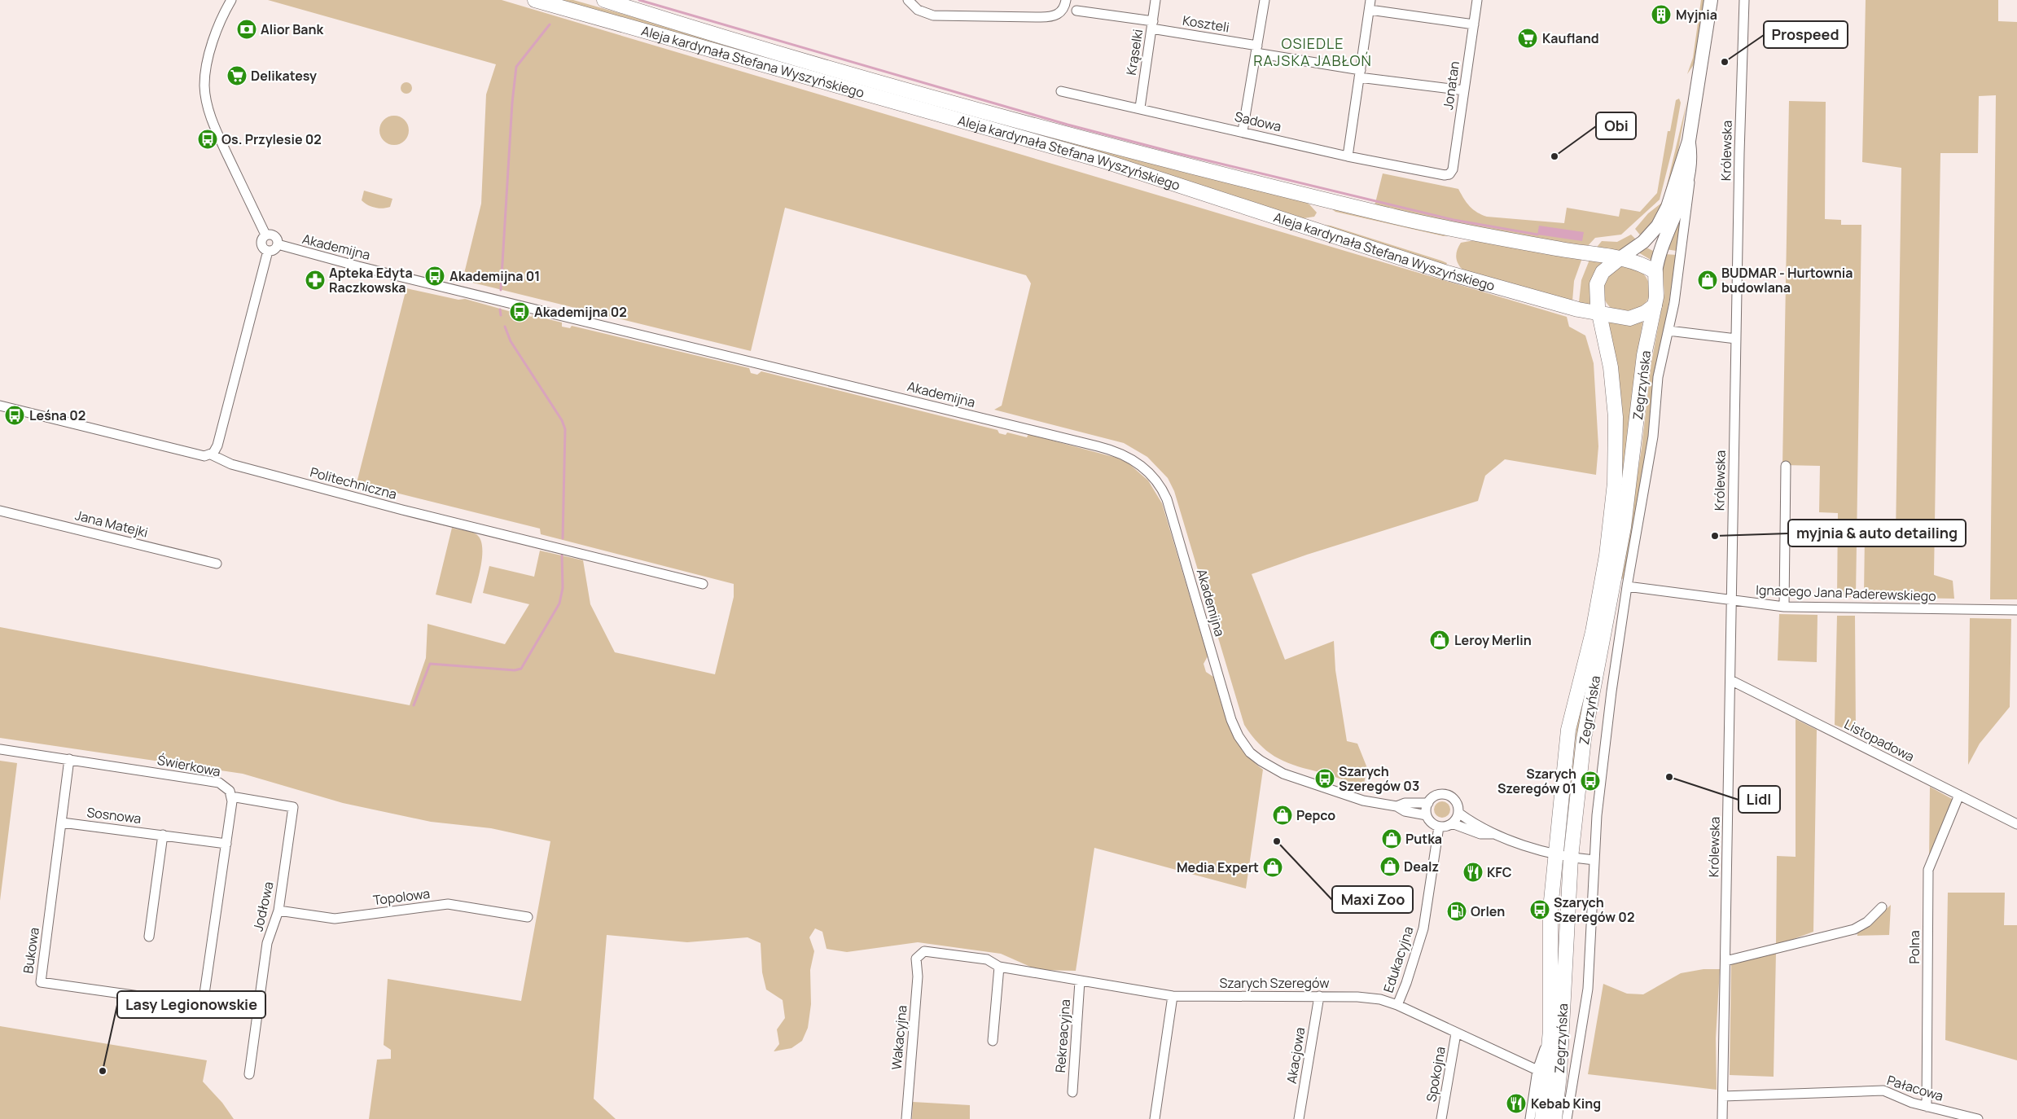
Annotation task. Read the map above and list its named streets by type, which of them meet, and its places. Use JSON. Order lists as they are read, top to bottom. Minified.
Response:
{"streets":{"main road":["Aleja kardynała Stefana Wyszyńskiego","Zegrzyńska"],"street":["Koszteli","Krąselki","Jonatan","Sadowa","Królewska","Akademijna","Politechniczna","Jana Matejki","Ignacego Jana Paderewskiego","Listopadowa","Świerkowa","Sosnowa","Topolowa","Jodłowa","Polna","Bukowa","Edukacyjna","Szarych Szeregów","Rekreacyjna","Wakacyjna","Akacjowa","Spokojna","Pałacowa"]},"crossings":[["Koszteli","Krąselki"],["Koszteli","Jonatan"],["Krąselki","Sadowa"],["Aleja kardynała Stefana Wyszyńskiego","Zegrzyńska"],["Jonatan","Sadowa"],["Królewska","Ignacego Jana Paderewskiego"],["Królewska","Listopadowa"],["Królewska","Pałacowa"],["Akademijna","Edukacyjna"],["Listopadowa","Polna"],["Świerkowa","Jodłowa"],["Świerkowa","Bukowa"],["Sosnowa","Bukowa"],["Topolowa","Jodłowa"],["Polna","Pałacowa"],["Edukacyjna","Szarych Szeregów"],["Szarych Szeregów","Rekreacyjna"],["Szarych Szeregów","Wakacyjna"],["Szarych Szeregów","Akacjowa"],["Szarych Szeregów","Spokojna"]],"districts":["OSIEDLE RAJSKA JABŁOŃ"],"places":{"building":["Myjnia"],"bank":["Alior Bank"],"supermarket":["Kaufland","Delikatesy"],"other":["Prospeed","Obi","myjnia & auto detailing","Lidl","Maxi Zoo","Lasy Legionowskie"],"bus stop":["Os. Przylesie 02","Akademijna 01","Akademijna 02","Leśna 02","Szarych Szeregów 03","Szarych Szeregów 01","Szarych Szeregów 02"],"pharmacy":["Apteka Edyta Raczkowska"],"shop":["BUDMAR - Hurtownia budowlana","Leroy Merlin","Pepco","Putka","Dealz","Media Expert"],"restaurant":["KFC","Kebab King"],"fuel station":["Orlen"]}}
